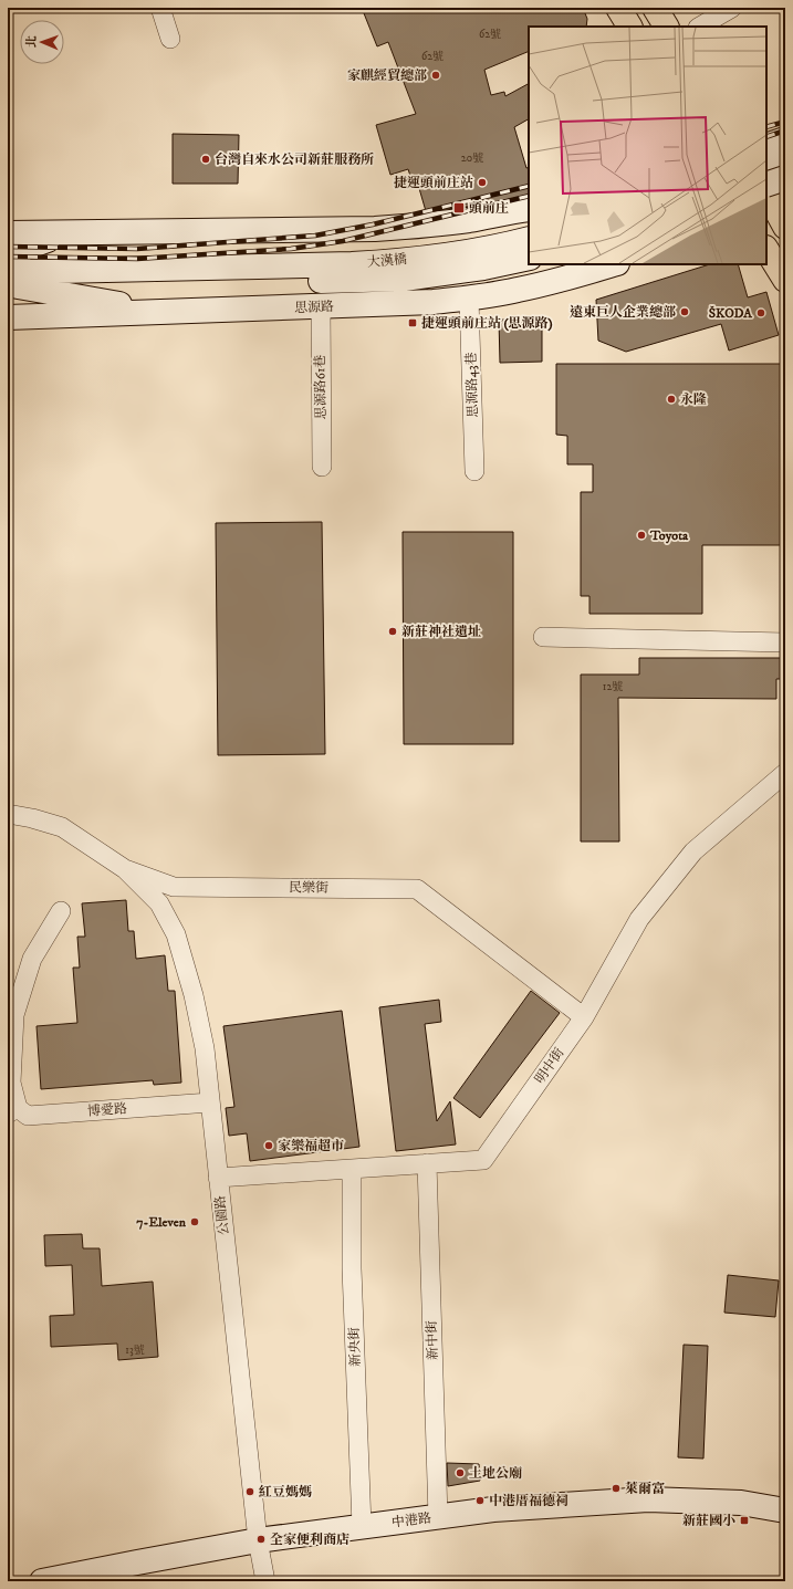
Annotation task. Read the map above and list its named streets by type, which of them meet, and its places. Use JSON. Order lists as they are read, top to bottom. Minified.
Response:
{"streets":{"main road":["大漢橋","思源路","中港路"],"street":["思源路43巷","思源路61巷","民樂街","明中街","博愛路","公園路","新中街","新央街"]},"crossings":[["思源路","思源路43巷"],["思源路","思源路61巷"],["民樂街","明中街"],["民樂街","公園路"],["明中街","公園路"],["明中街","新中街"],["明中街","新央街"],["博愛路","公園路"],["公園路","中港路"],["新中街","中港路"],["新央街","中港路"]],"places":{"other":["家麒經貿總部","台灣自來水公司新莊服務所","捷運頭前庄站","遠東巨人企業總部","ŠKODA","永隆","Toyota","新莊神社遺址","家樂福超市","7-Eleven","土地公廟","萊爾富","紅豆媽媽","中港厝福德祠","全家便利商店"],"transit":["頭前庄","捷運頭前庄站 (思源路)","新莊國小"]},"house_numbers":["62號","62號","20號","12號","13號"],"north":"left"}
